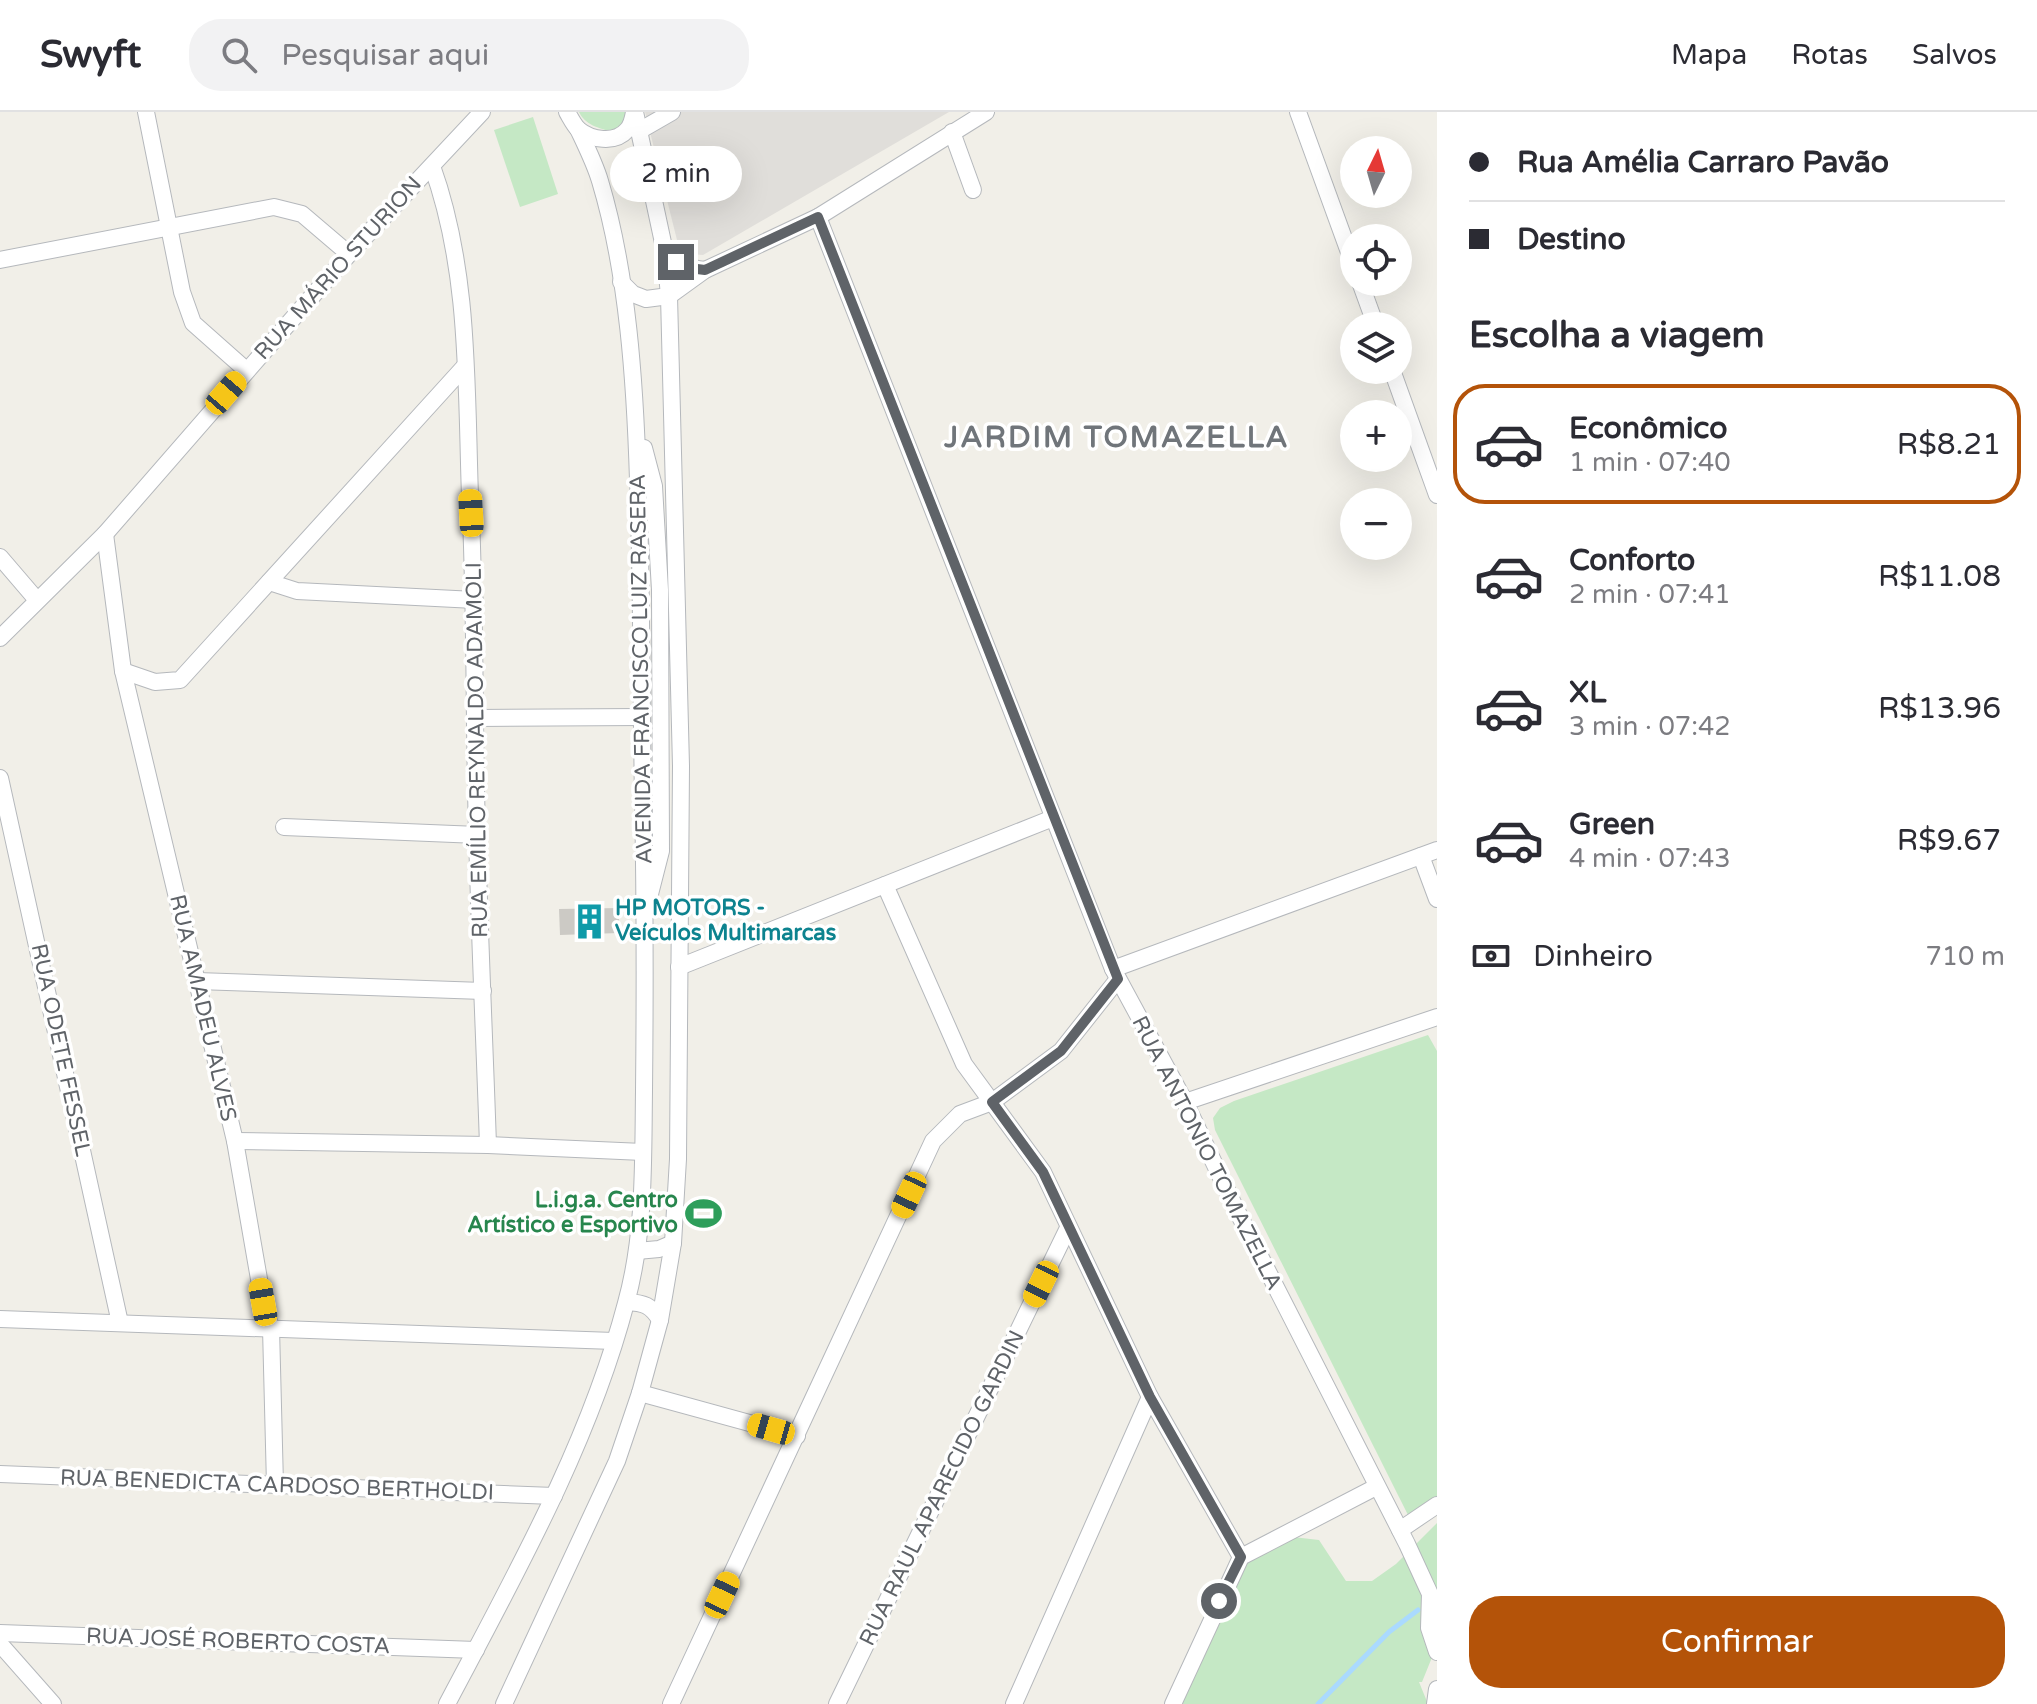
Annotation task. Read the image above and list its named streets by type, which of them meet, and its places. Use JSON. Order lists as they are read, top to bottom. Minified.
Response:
{"streets":{"street":["RUA MÁRIO STURION","AVENIDA FRANCISCO LUIZ RASERA","RUA EMÍLIO REYNALDO ADAMOLI","RUA AMADEU ALVES","RUA ODETE FESSEL","RUA ANTONIO TOMAZELLA","RUA BENEDICTA CARDOSO BERTHOLDI","RUA RAUL APARECIDO GARDIN","RUA JOSÉ ROBERTO COSTA"]},"crossings":[["RUA MÁRIO STURION","RUA EMÍLIO REYNALDO ADAMOLI"],["RUA MÁRIO STURION","RUA AMADEU ALVES"],["AVENIDA FRANCISCO LUIZ RASERA","RUA BENEDICTA CARDOSO BERTHOLDI"],["AVENIDA FRANCISCO LUIZ RASERA","RUA JOSÉ ROBERTO COSTA"],["RUA AMADEU ALVES","RUA BENEDICTA CARDOSO BERTHOLDI"]],"districts":["JARDIM TOMAZELLA"],"places":{"building":["HP MOTORS - Veículos Multimarcas"],"sports":["L.i.g.a. Centro Artístico e Esportivo"]},"north":"top","page":{"header":"Swyft","search":"Pesquisar aqui","nav":["Mapa","Rotas","Salvos"],"banner":["Rua Amélia Carraro Pavão","Destino"],"map_buttons":["+","−"],"bubble":"2 min","heading":"Escolha a viagem","list":[{"name":"Econômico","note":"1 min · 07:40","value":"R$8.21"},{"name":"Conforto","note":"2 min · 07:41","value":"R$11.08"},{"name":"XL","note":"3 min · 07:42","value":"R$13.96"},{"name":"Green","note":"4 min · 07:43","value":"R$9.67"}],"pay":["Dinheiro","710 m"],"buttons":"Confirmar"}}
